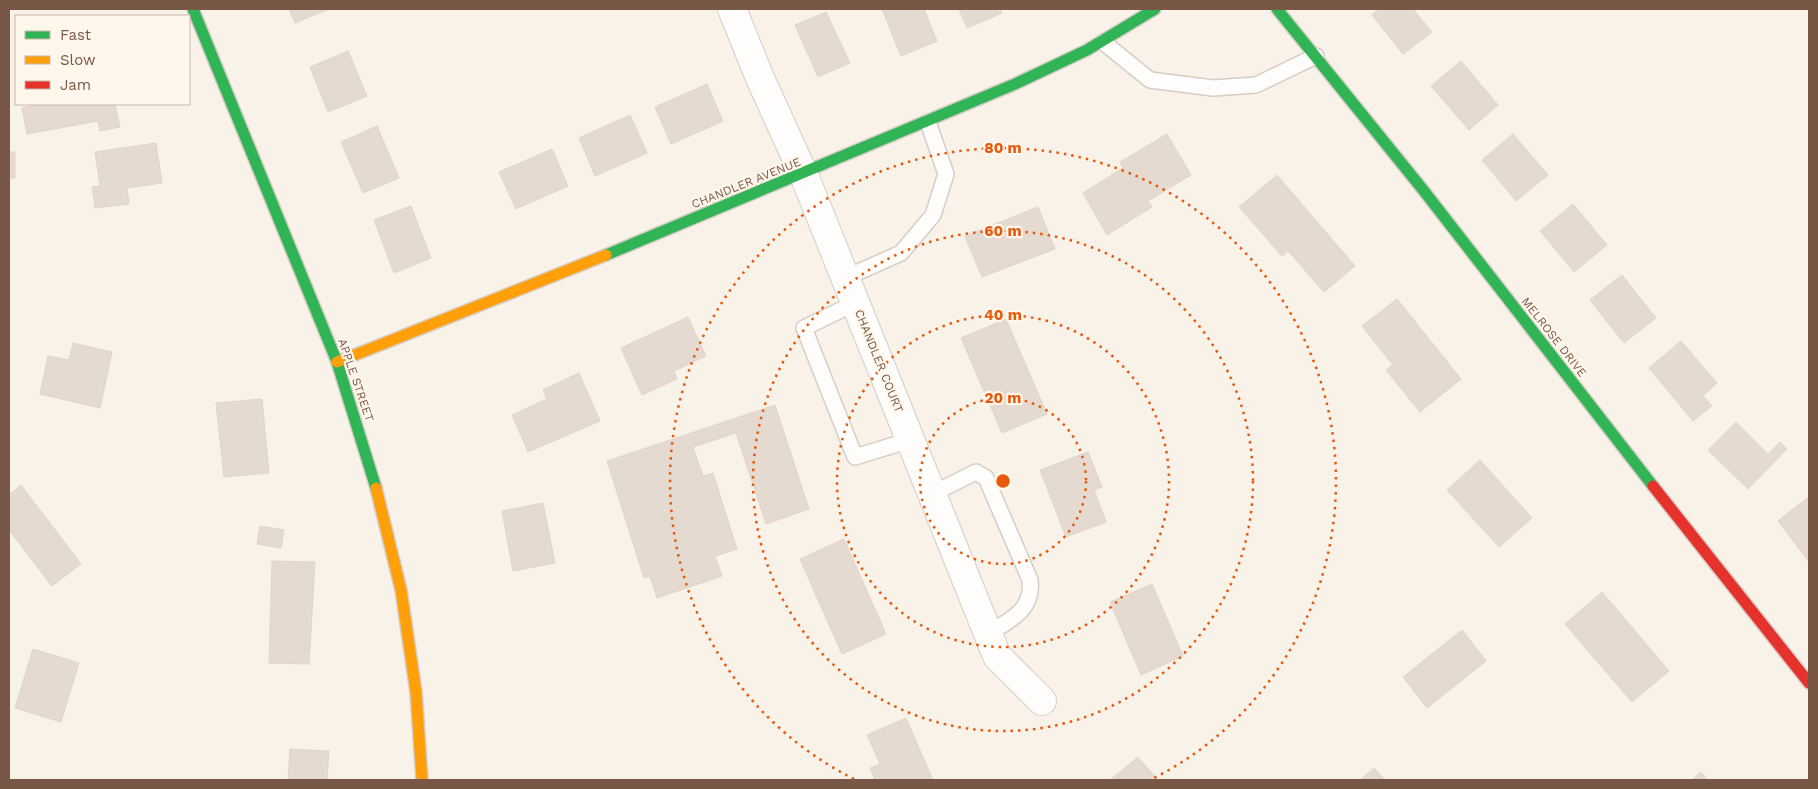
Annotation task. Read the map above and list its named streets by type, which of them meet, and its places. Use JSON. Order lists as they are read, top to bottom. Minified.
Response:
{"streets":{"street":["CHANDLER AVENUE","MELROSE DRIVE","CHANDLER COURT","APPLE STREET"]},"crossings":[["CHANDLER AVENUE","CHANDLER COURT"],["CHANDLER AVENUE","APPLE STREET"]],"legend":["Fast","Slow","Jam"],"rings":["80 m","60 m","40 m","20 m"]}
